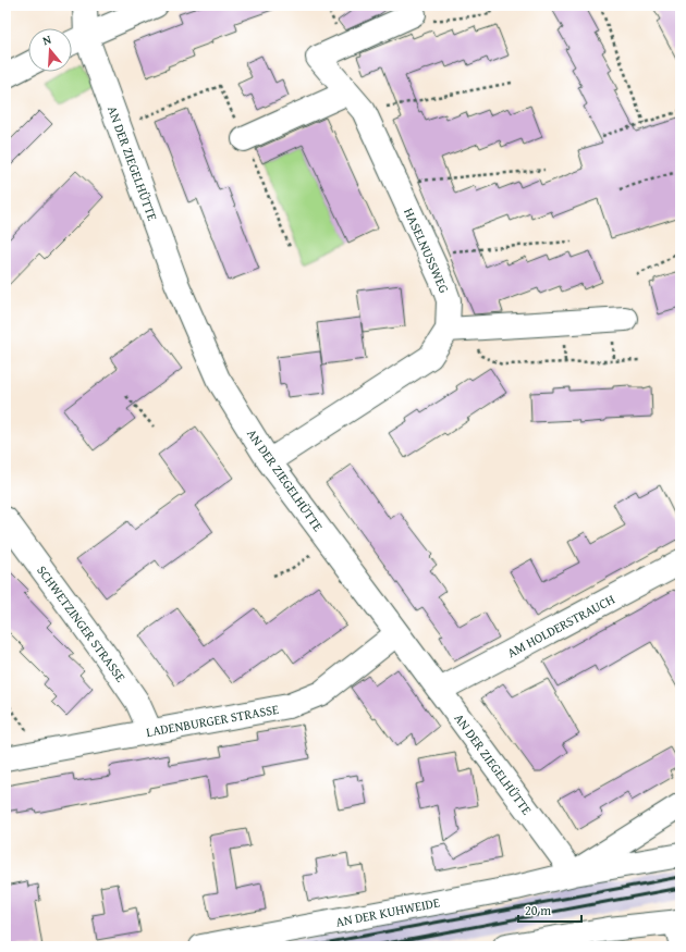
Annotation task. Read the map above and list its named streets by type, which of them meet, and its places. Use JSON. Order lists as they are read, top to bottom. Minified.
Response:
{"streets":{"street":["AN DER ZIEGELHÜTTE","HASELNUSSWEG","SCHWETZINGER STRASSE","AM HOLDERSTRAUCH","LADENBURGER STRASSE","AN DER KUHWEIDE"]},"crossings":[["AN DER ZIEGELHÜTTE","AM HOLDERSTRAUCH"],["AN DER ZIEGELHÜTTE","LADENBURGER STRASSE"],["AN DER ZIEGELHÜTTE","AN DER KUHWEIDE"],["SCHWETZINGER STRASSE","LADENBURGER STRASSE"]],"scale_bar":"20 m","north":"top"}
